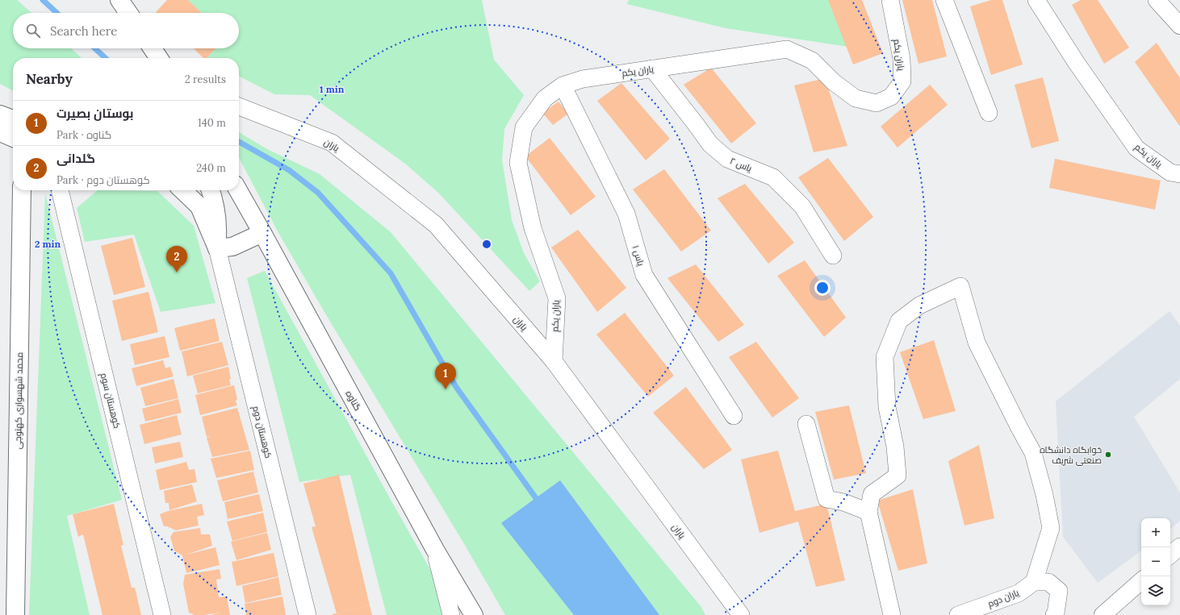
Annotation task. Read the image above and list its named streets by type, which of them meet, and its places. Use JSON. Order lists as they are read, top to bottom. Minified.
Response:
{"streets":{"main road":["محمد شهسواری کهنوجی","گناوه"],"street":["یاران یکم","یاران","یاس ۲","یاس ۱","کوهستان سوم","کوهستان دوم","یاران دوم"]},"crossings":[["یاران یکم","یاران"],["یاران یکم","یاس ۲"],["یاران یکم","یاس ۱"]],"places":["خوابگاه دانشگاه صنعتی شریف"],"page":{"search":"Search here","heading":["Nearby","2 results"],"list":[{"mark":"1","name":"بوستان بصیرت","note":"Park · گناوه","value":"140 m"},{"mark":"2","name":"گلدانی","note":"Park · کوهستان دوم","value":"240 m"}],"pins":["2","1"],"map_buttons":["+","−"]},"rings":["1 min","2 min"]}
